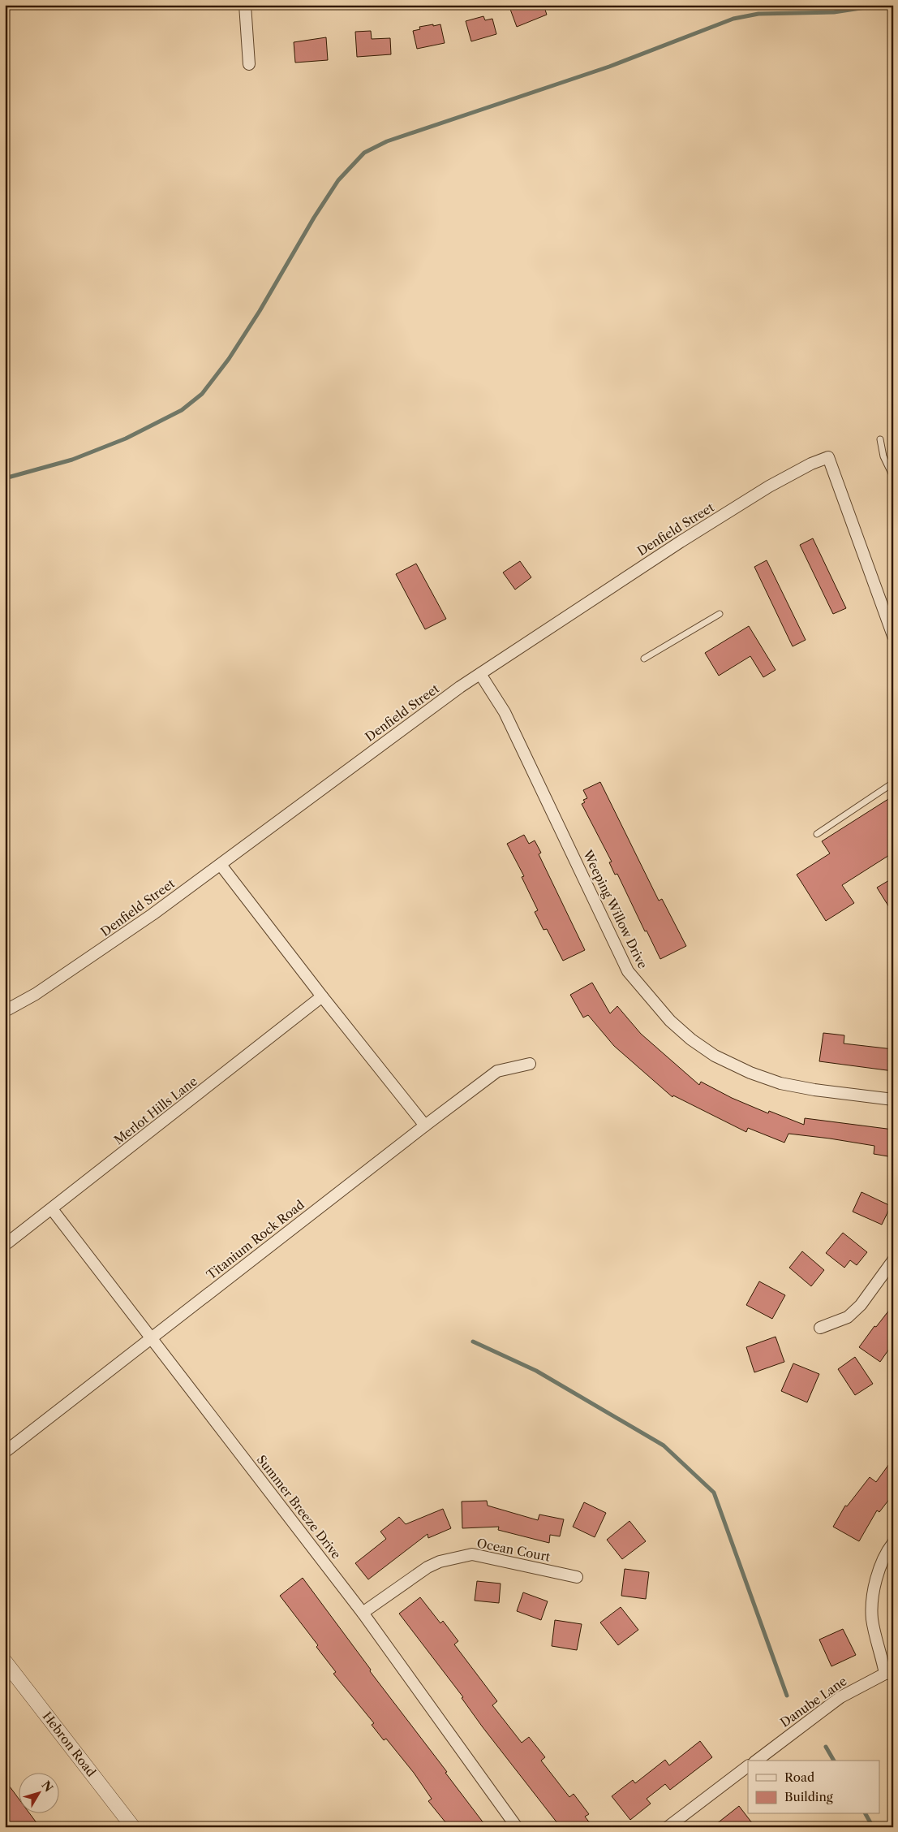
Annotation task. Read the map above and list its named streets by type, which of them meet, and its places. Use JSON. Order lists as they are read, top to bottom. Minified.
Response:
{"streets":{"street":["Denfield Street","Weeping Willow Drive","Merlot Hills Lane","Titanium Rock Road","Summer Breeze Drive","Ocean Court","Danube Lane","Hebron Road"]},"crossings":[["Denfield Street","Weeping Willow Drive"],["Merlot Hills Lane","Summer Breeze Drive"],["Titanium Rock Road","Summer Breeze Drive"],["Summer Breeze Drive","Ocean Court"]],"legend":["Road","Building"],"north":"top right"}
